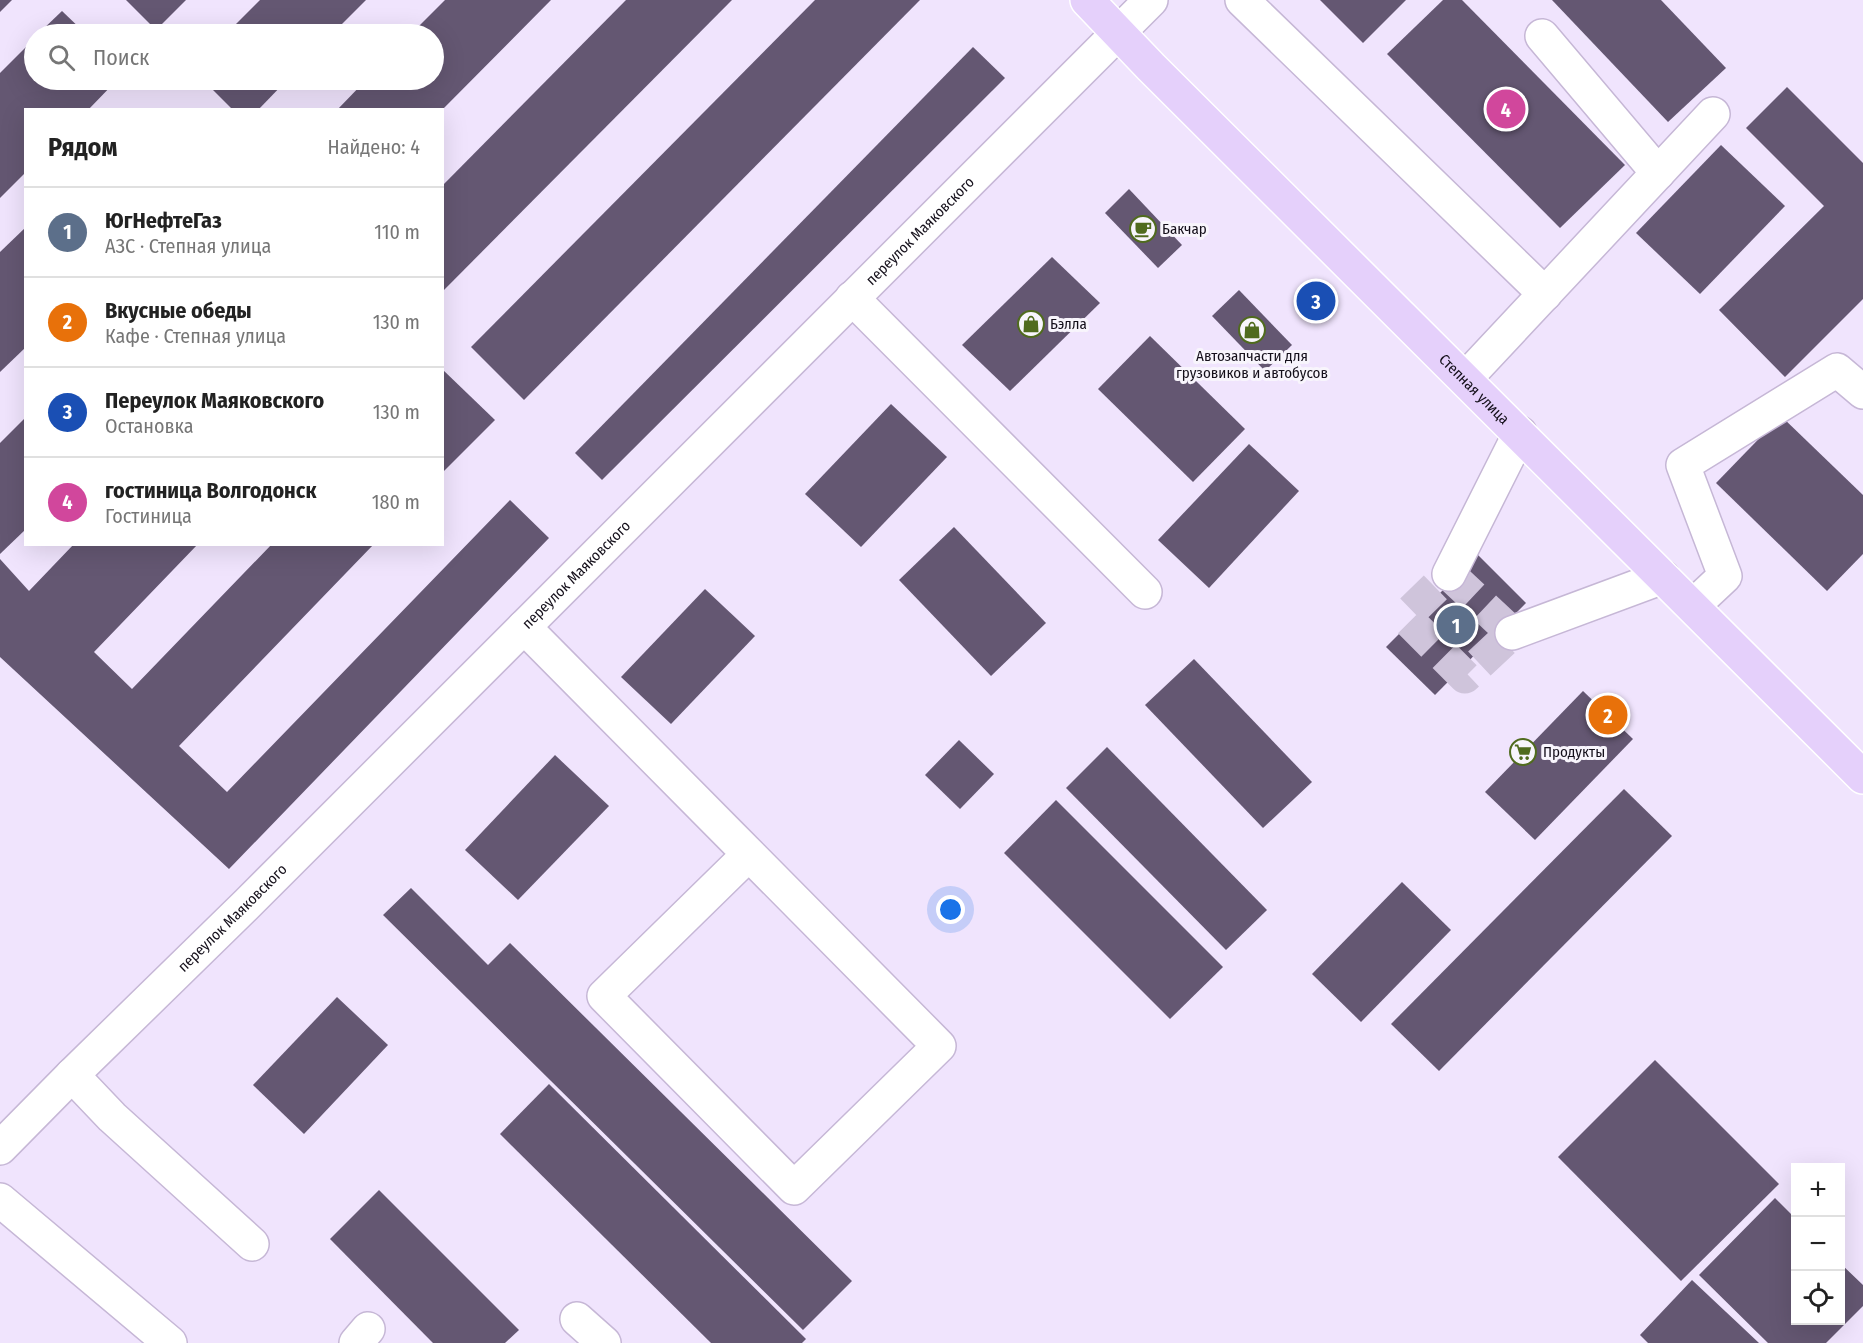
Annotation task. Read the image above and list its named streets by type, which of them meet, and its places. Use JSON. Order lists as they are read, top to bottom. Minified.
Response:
{"streets":{"main road":["Степная улица"],"street":["переулок Маяковского"]},"crossings":[["переулок Маяковского","Степная улица"]],"places":{"cafe":["Бакчар"],"shop":["Бэлла","Автозапчасти для грузовиков и автобусов"],"supermarket":["Продукты"]},"page":{"search":"Поиск","pins":["4","3","1","2"],"heading":["Рядом","Найдено: 4"],"list":[{"mark":"1","name":"ЮгНефтеГаз","note":"АЗС · Степная улица","value":"110 m"},{"mark":"2","name":"Вкусные обеды","note":"Кафе · Степная улица","value":"130 m"},{"mark":"3","name":"Переулок Маяковского","note":"Остановка","value":"130 m"},{"mark":"4","name":"гостиница Волгодонск","note":"Гостиница","value":"180 m"}],"map_buttons":["+","−"]}}
